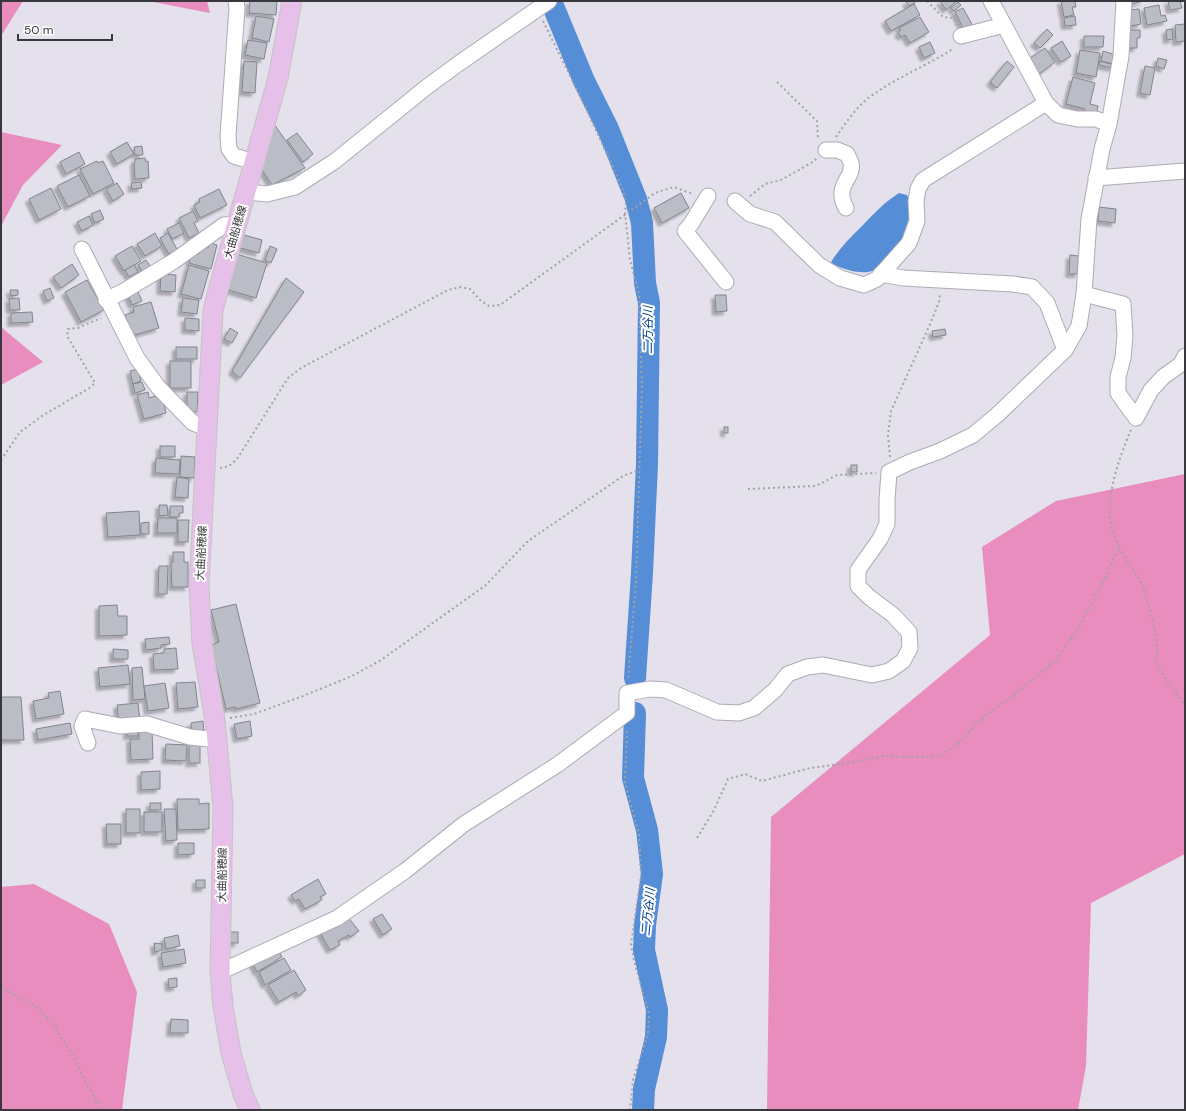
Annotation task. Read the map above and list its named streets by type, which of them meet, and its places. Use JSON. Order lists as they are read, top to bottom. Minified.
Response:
{"streets":{"main road":["大曲船穂線"]},"water":["二万谷川"],"scale_bar":"50 m"}
